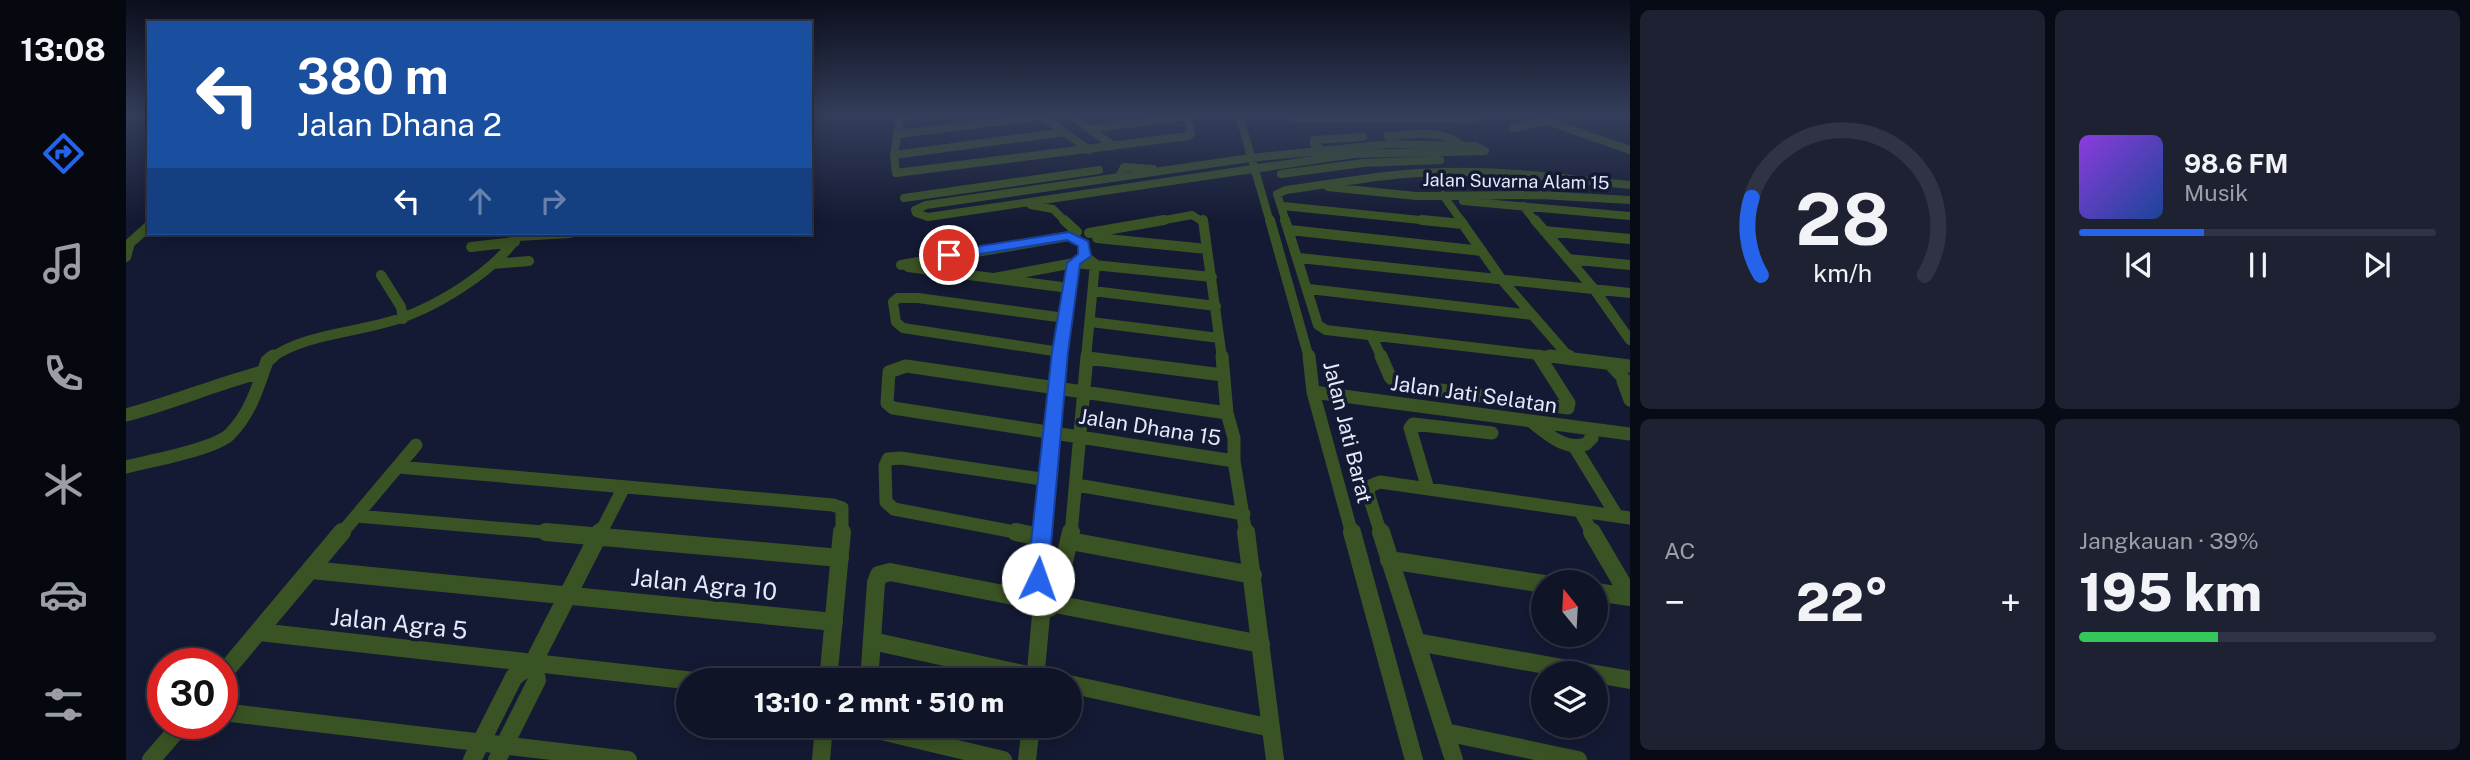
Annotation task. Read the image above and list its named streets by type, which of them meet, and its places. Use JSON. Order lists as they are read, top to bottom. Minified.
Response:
{"streets":{"street":["Jalan Suvarna Alam 15","Jalan Jati Selatan","Jalan Dhana 15","Jalan Jati Barat","Jalan Agra 10","Jalan Agra 5"]},"crossings":[["Jalan Jati Selatan","Jalan Jati Barat"]],"north":"top","page":{"tabs":"13:08","turn":["380 m","Jalan Dhana 2"],"song":["98.6 FM","Musik"],"tile":["AC",["Jangkauan · 39%","195 km"]],"heat":["−","22°","+"],"limit":"30","trip":"13:10 · 2 mnt · 510 m","gauge":["28","km/h"]}}
